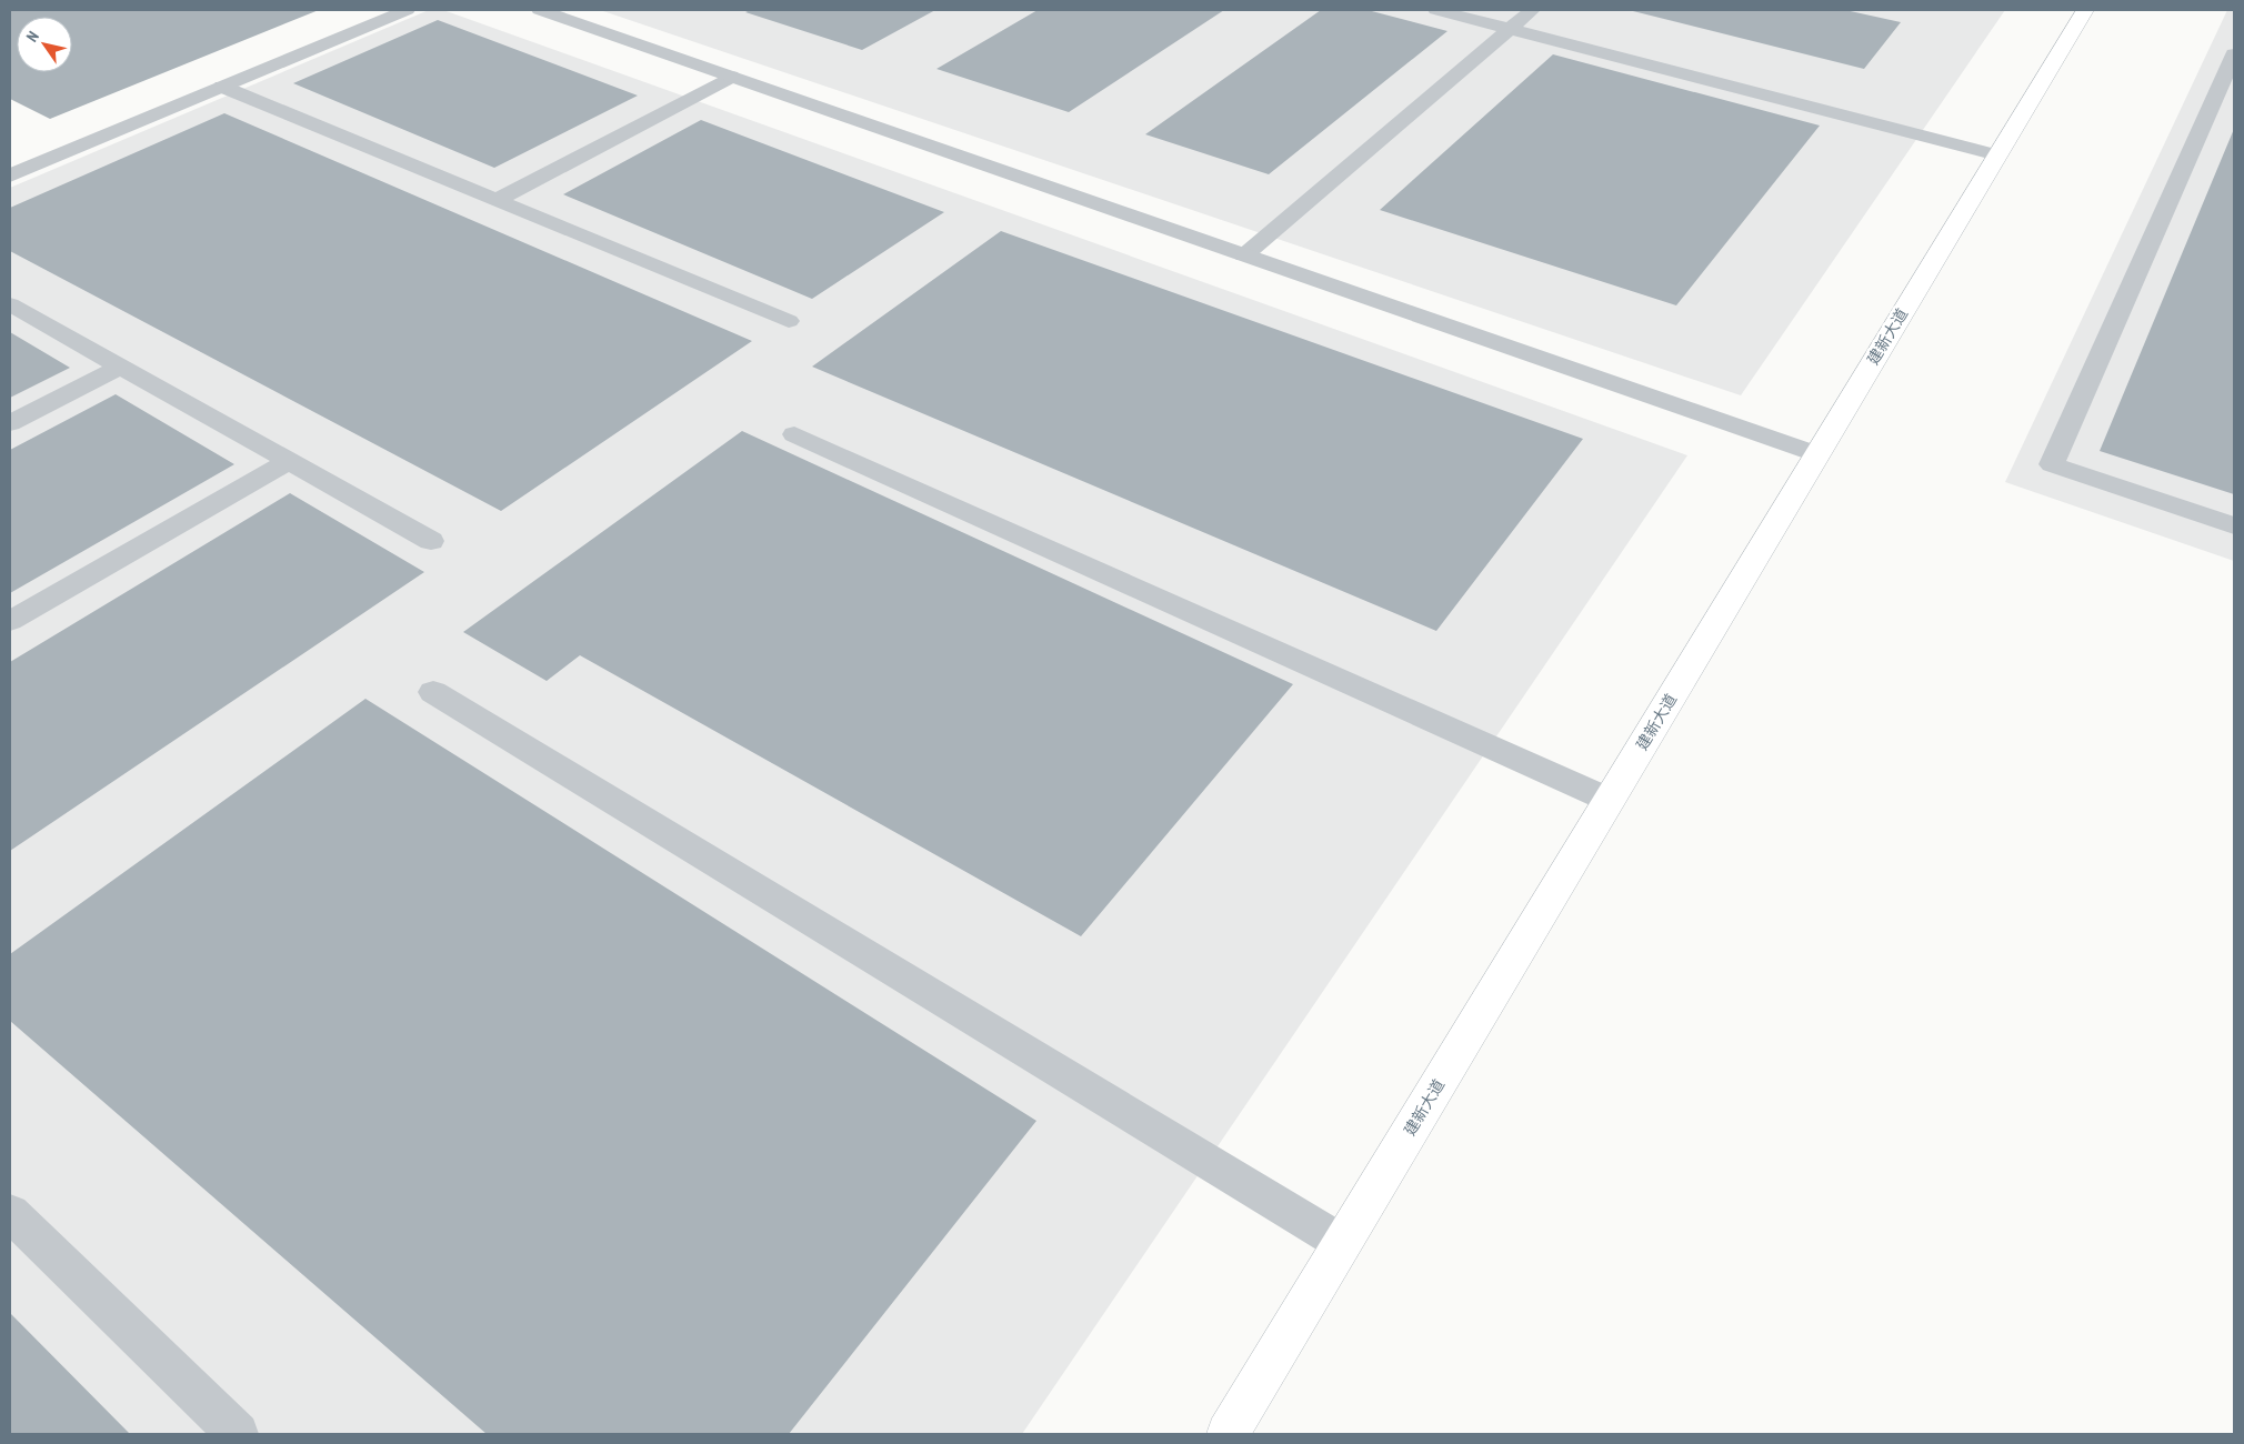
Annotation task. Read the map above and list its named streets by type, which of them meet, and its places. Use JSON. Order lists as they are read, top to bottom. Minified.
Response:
{"streets":{"street":["建新大道"]},"north":"top left"}
